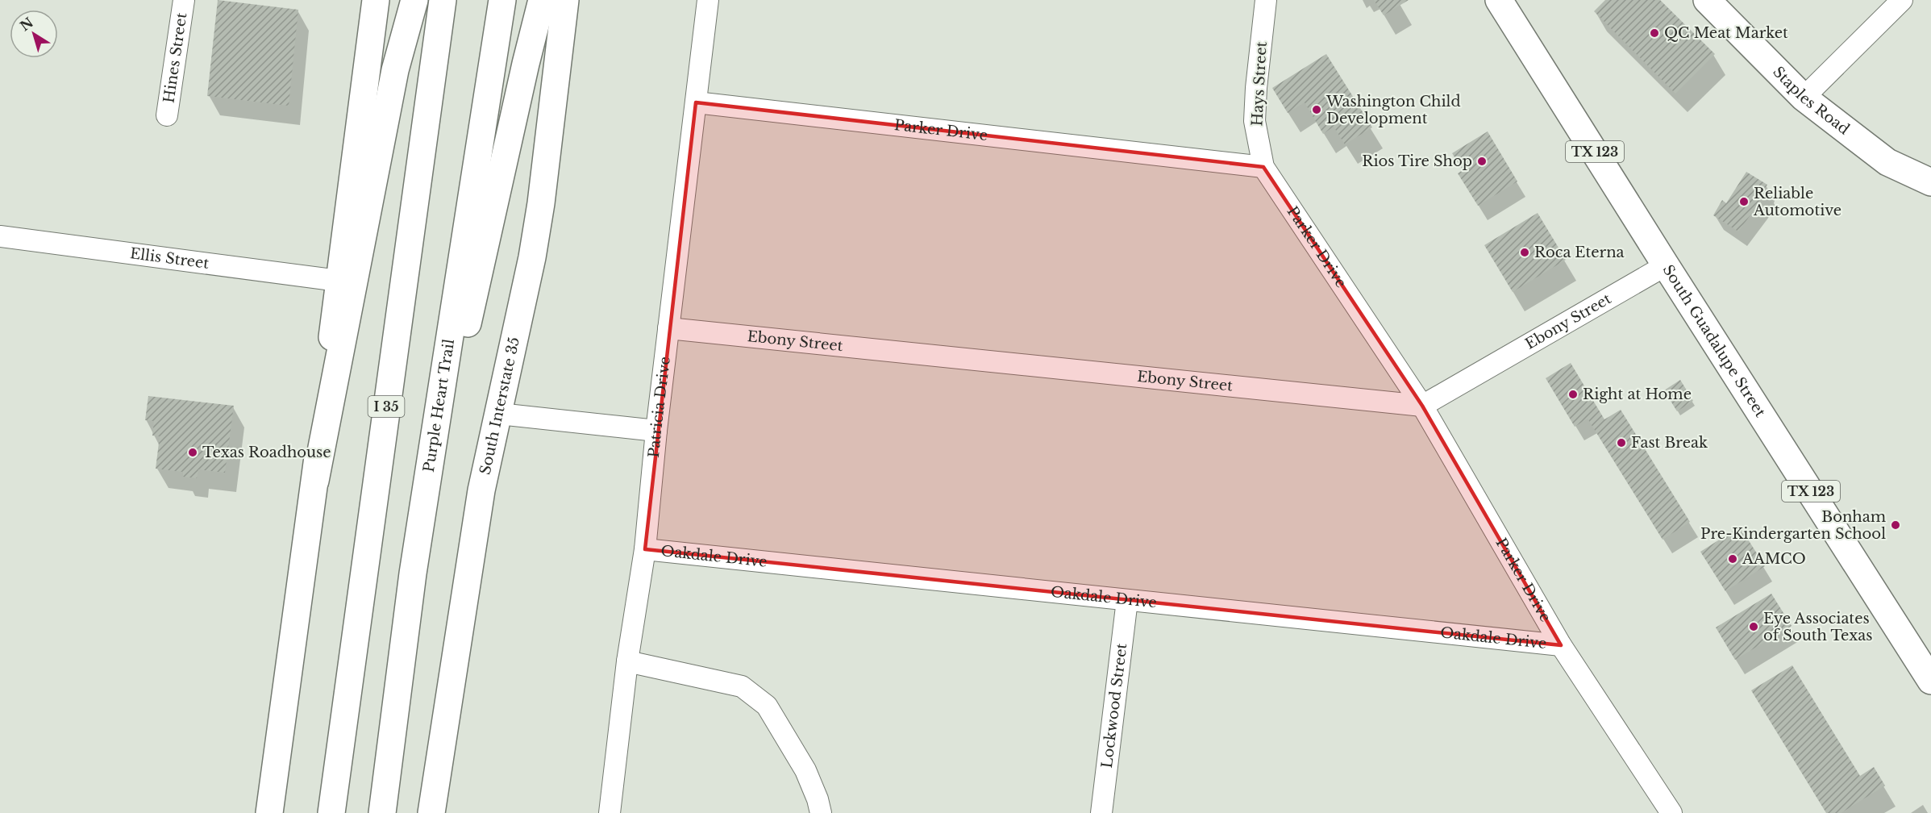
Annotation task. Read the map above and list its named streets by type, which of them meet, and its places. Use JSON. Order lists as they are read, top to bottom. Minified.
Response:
{"streets":{"main road":["Staples Road","TX 123","South Guadalupe Street","Purple Heart Trail","I 35","South Interstate 35"],"street":["Hines Street","Hays Street","Parker Drive","Ellis Street","Ebony Street","Patricia Drive","Oakdale Drive","Lockwood Street"]},"crossings":[["Hays Street","Parker Drive"],["Parker Drive","Ebony Street"],["Parker Drive","Patricia Drive"],["Parker Drive","Oakdale Drive"],["Ebony Street","South Guadalupe Street"],["Ebony Street","Patricia Drive"],["Patricia Drive","Oakdale Drive"],["Oakdale Drive","Lockwood Street"]],"places":["QC Meat Market","Washington Child Development","Rios Tire Shop","Reliable Automotive","Roca Eterna","Right at Home","Fast Break","Texas Roadhouse","Bonham Pre-Kindergarten School","AAMCO","Eye Associates of South Texas"],"north":"top left"}
